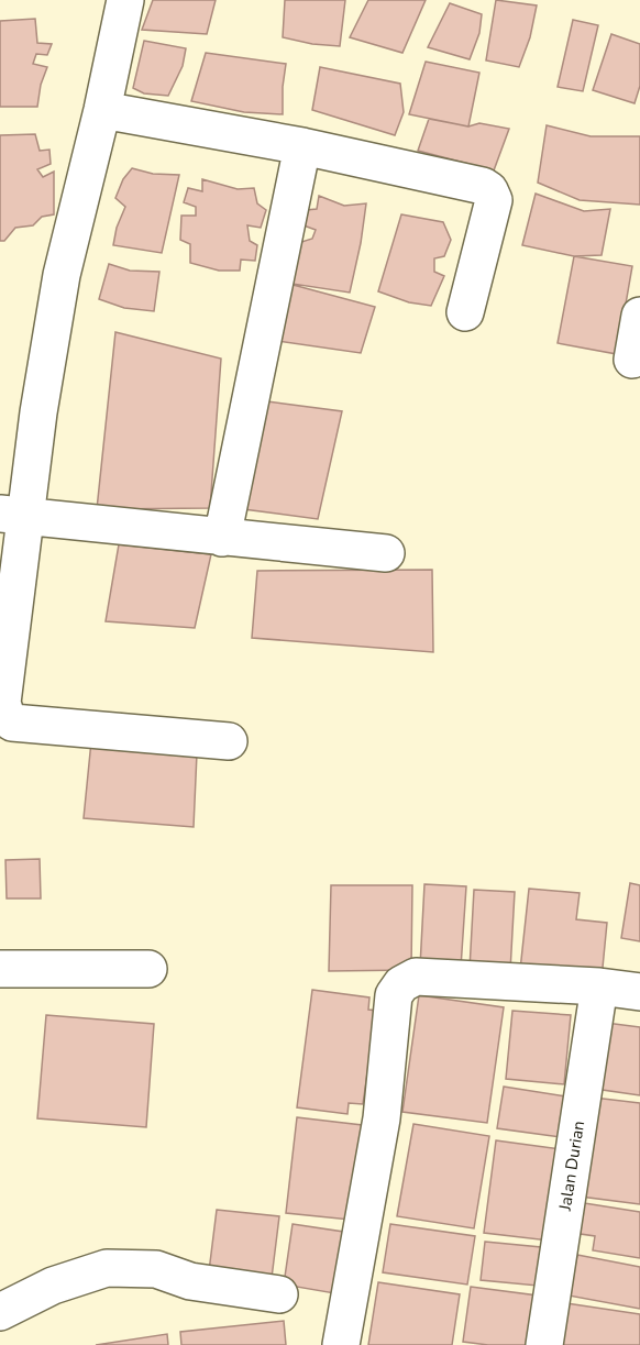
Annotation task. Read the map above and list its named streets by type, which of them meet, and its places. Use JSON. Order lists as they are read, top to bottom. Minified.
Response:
{"streets":{"street":["Jalan Durian"]}}
